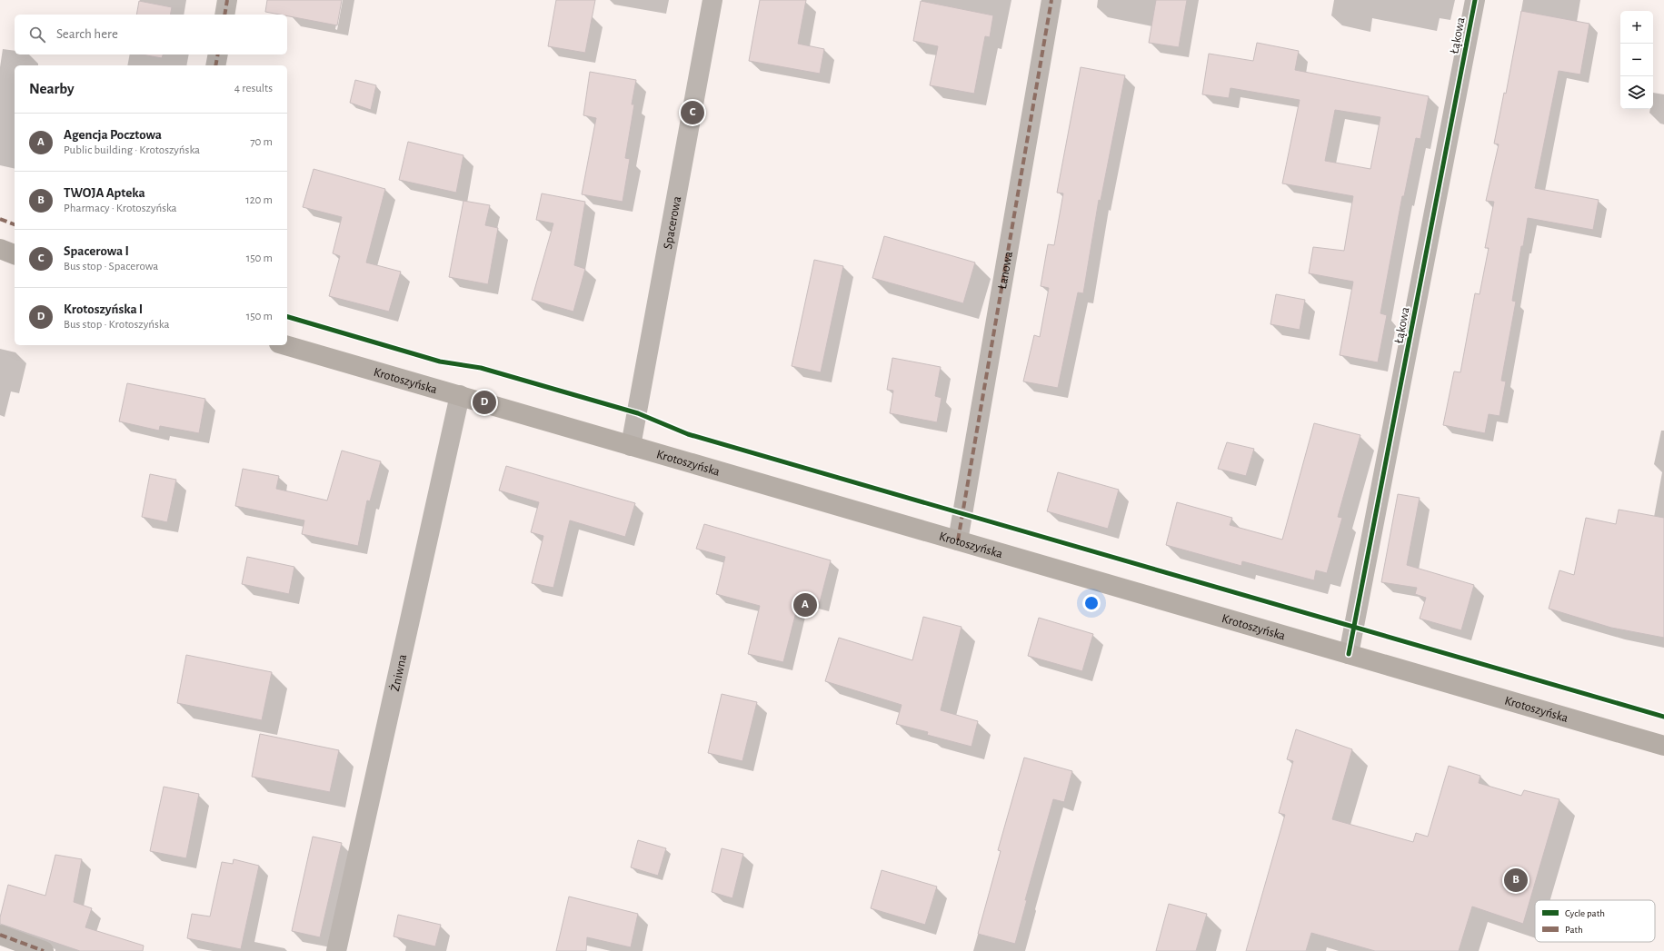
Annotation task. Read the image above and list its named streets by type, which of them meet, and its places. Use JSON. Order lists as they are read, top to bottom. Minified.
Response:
{"streets":{"main road":["Krotoszyńska"],"street":["Łąkowa","Spacerowa","Łanowa","Żniwna"]},"crossings":[["Łąkowa","Krotoszyńska"],["Spacerowa","Krotoszyńska"],["Łanowa","Krotoszyńska"],["Krotoszyńska","Żniwna"]],"legend":["Cycle path","Path"],"page":{"map_buttons":["+","−"],"search":"Search here","heading":["Nearby","4 results"],"pins":["C","D","A","B"],"list":[{"mark":"A","name":"Agencja Pocztowa","note":"Public building · Krotoszyńska","value":"70 m"},{"mark":"B","name":"TWOJA Apteka","note":"Pharmacy · Krotoszyńska","value":"120 m"},{"mark":"C","name":"Spacerowa I","note":"Bus stop · Spacerowa","value":"150 m"},{"mark":"D","name":"Krotoszyńska I","note":"Bus stop · Krotoszyńska","value":"150 m"}]}}
